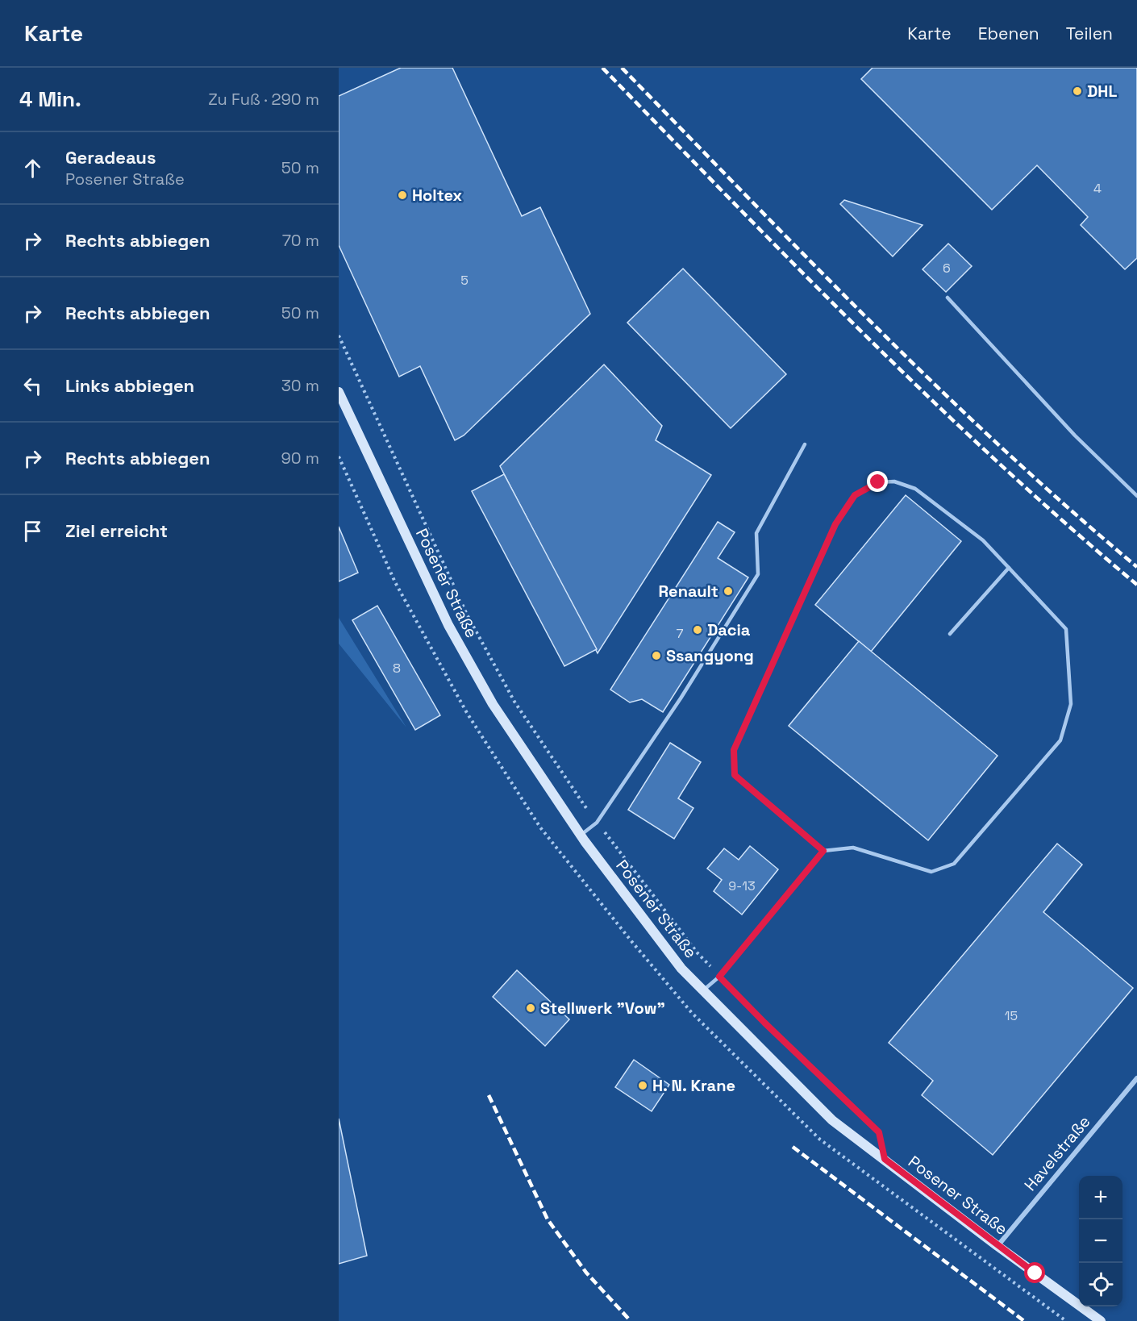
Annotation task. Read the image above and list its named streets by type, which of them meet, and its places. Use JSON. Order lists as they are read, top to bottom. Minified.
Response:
{"streets":{"street":["Posener Straße","Havelstraße"]},"crossings":[["Posener Straße","Havelstraße"]],"places":["DHL","Holtex","Renault","Dacia","Ssangyong","Stellwerk \"Vow\"","H. N. Krane"],"house_numbers":["4","6","5","7","8","9-13","15"],"page":{"header":"Karte","nav":["Karte","Ebenen","Teilen"],"heading":["4 Min.","Zu Fuß · 290 m"],"list":[["Geradeaus","Posener Straße","50 m"],["Rechts abbiegen","70 m"],["Rechts abbiegen","50 m"],["Links abbiegen","30 m"],["Rechts abbiegen","90 m"],"Ziel erreicht"],"map_buttons":["+","−"]}}
